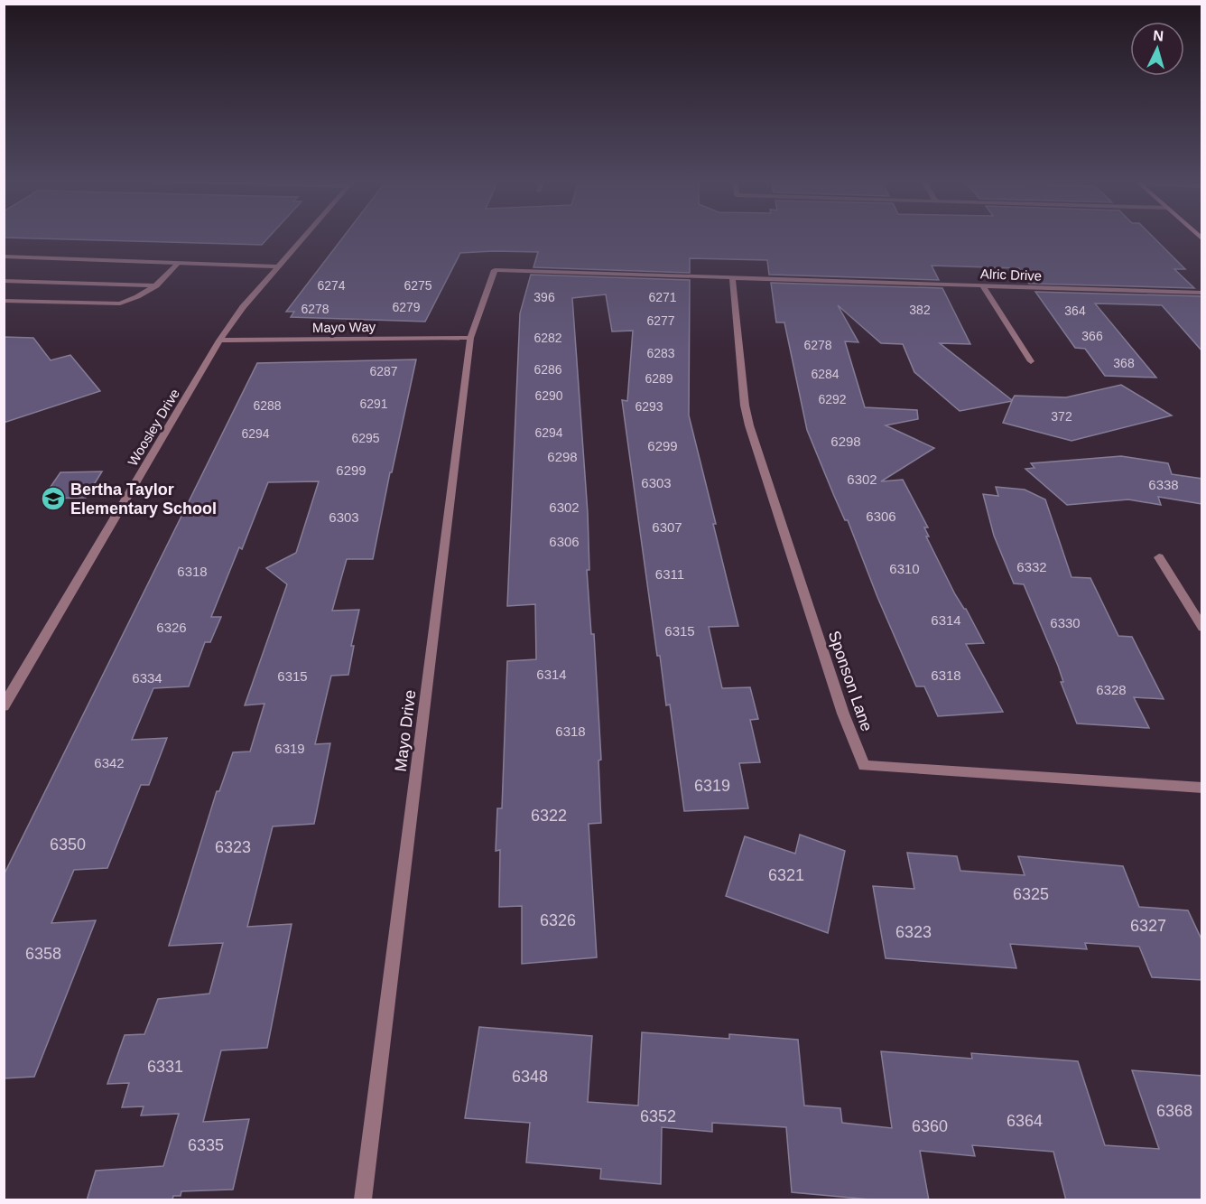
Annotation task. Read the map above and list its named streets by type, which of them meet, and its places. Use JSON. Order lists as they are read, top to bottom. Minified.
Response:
{"streets":{"street":["Alric Drive","Mayo Way","Woosley Drive","Sponson Lane","Mayo Drive"]},"crossings":[["Alric Drive","Sponson Lane"],["Alric Drive","Mayo Drive"],["Mayo Way","Woosley Drive"],["Mayo Way","Mayo Drive"]],"places":{"school or university":["Bertha Taylor Elementary School"]},"house_numbers":["6274","6275","396","6271","6279","6278","382","364","6277","366","6282","6278","6283","368","6286","6287","6284","6289","6290","6292","6291","6288","6293","372","6294","6294","6295","6298","6299","6298","6299","6302","6303","6338","6302","6306","6303","6307","6306","6332","6310","6318","6311","6314","6330","6326","6315","6314","6318","6315","6334","6328","6318","6319","6342","6319","6322","6350","6323","6321","6325","6326","6327","6323","6358","6331","6348","6368","6352","6364","6360","6335"],"north":"top"}
